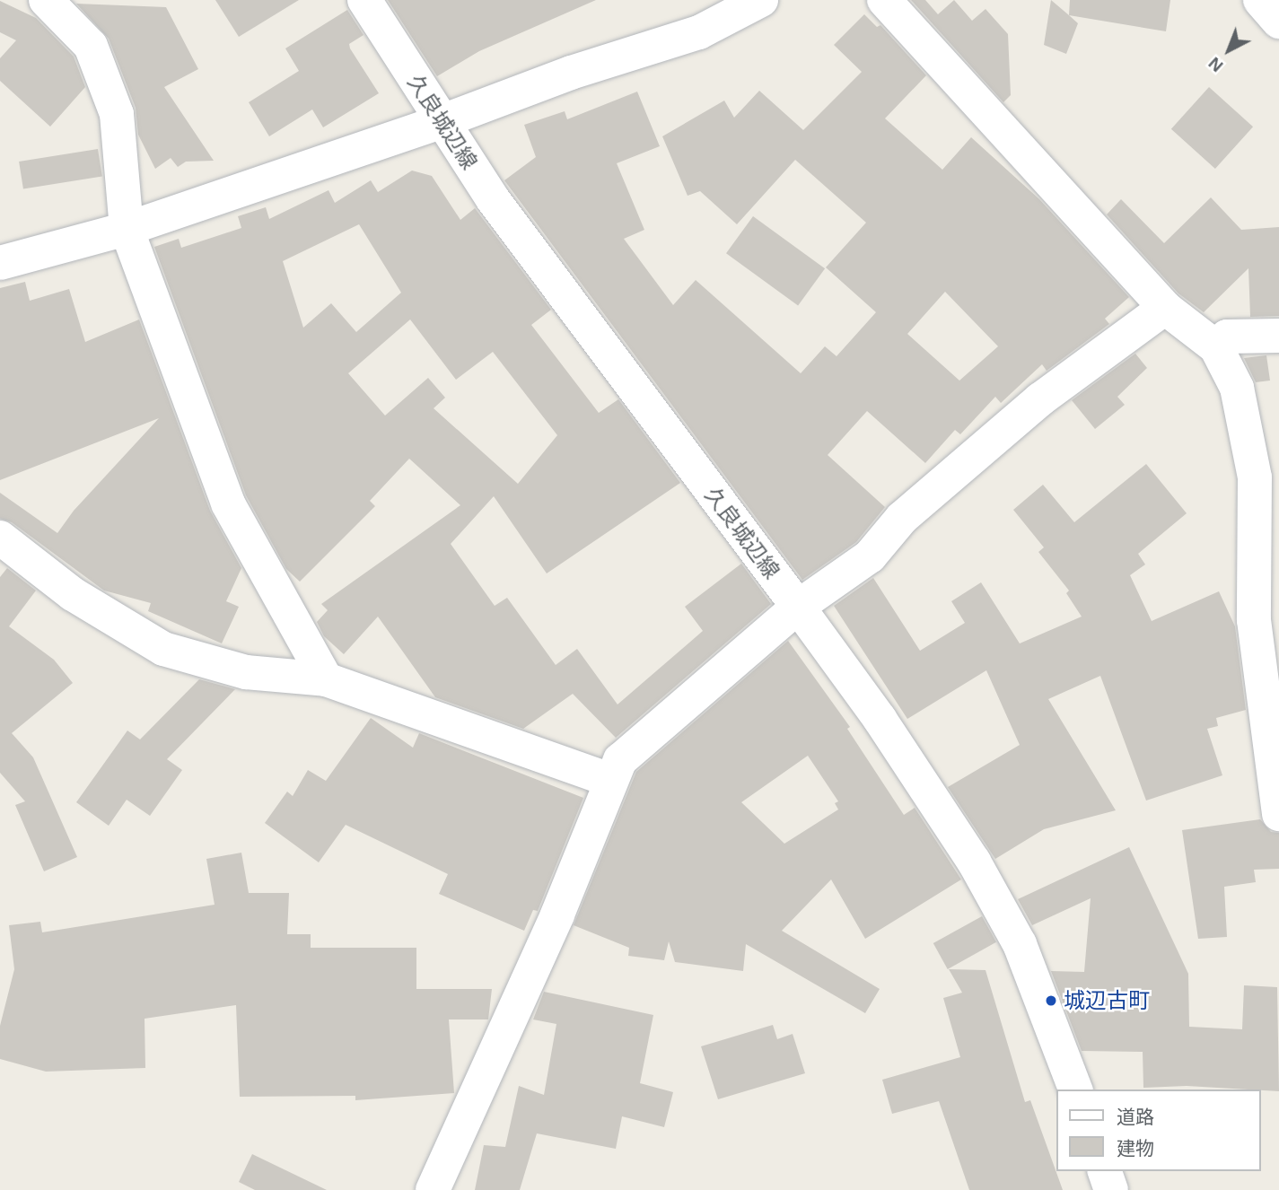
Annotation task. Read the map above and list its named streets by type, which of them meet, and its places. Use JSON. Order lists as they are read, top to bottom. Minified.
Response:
{"streets":{"street":["久良城辺線"]},"places":["城辺古町"],"legend":["道路","建物"],"north":"bottom left"}
